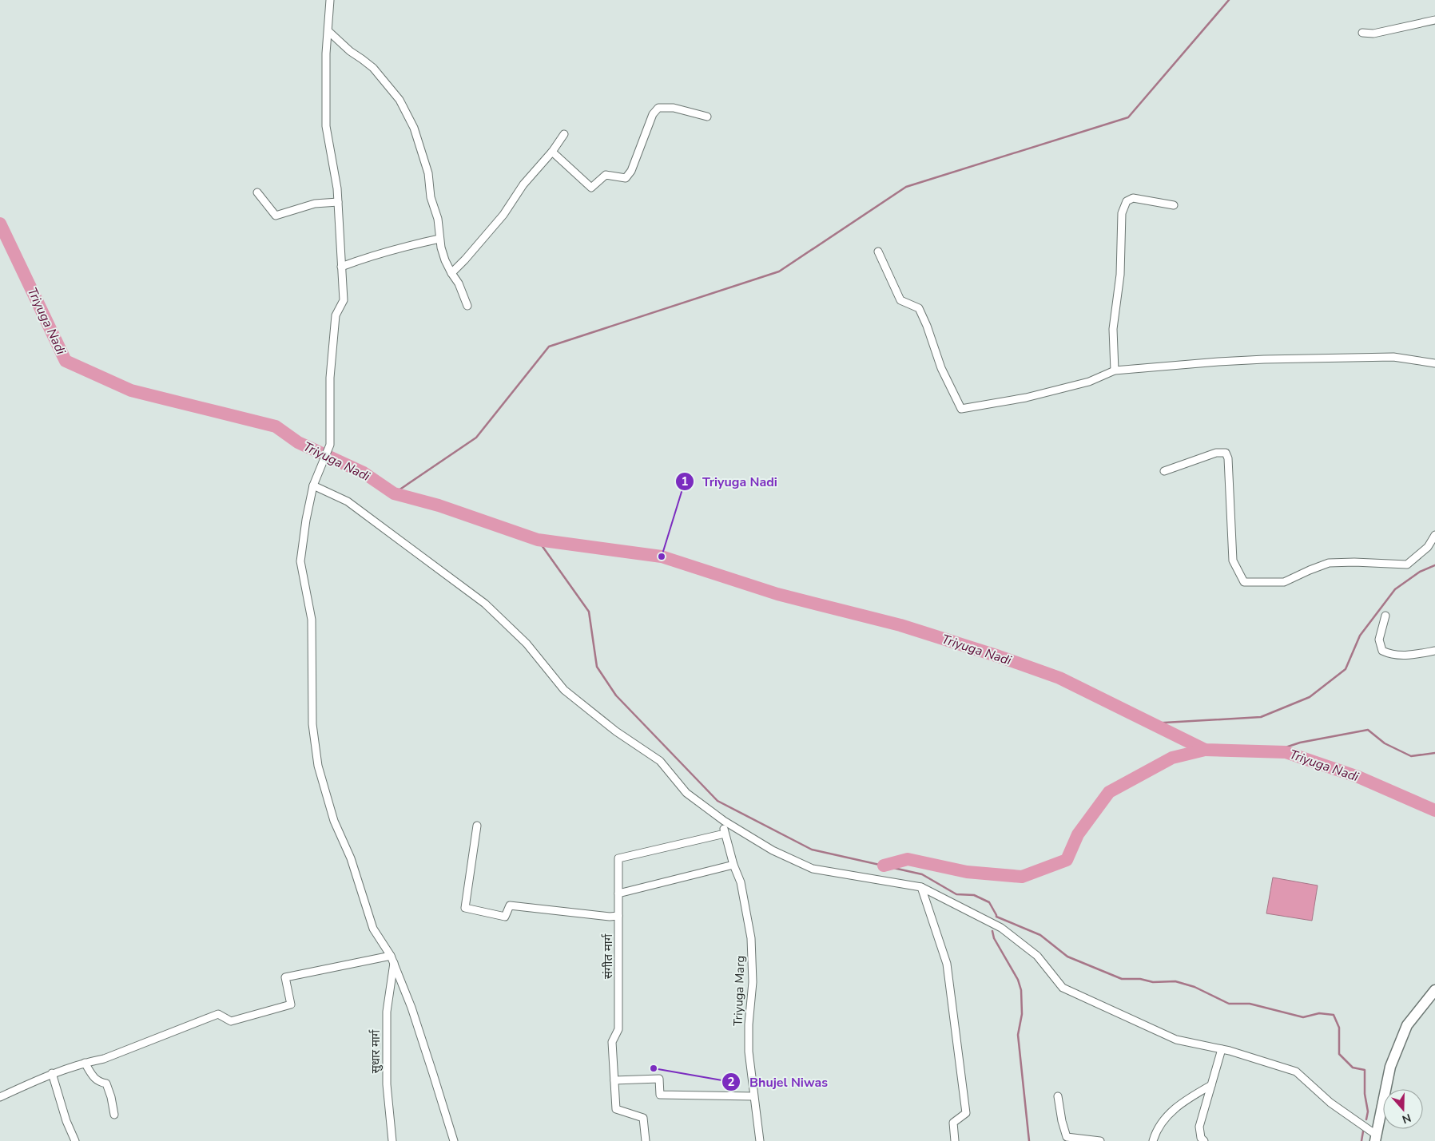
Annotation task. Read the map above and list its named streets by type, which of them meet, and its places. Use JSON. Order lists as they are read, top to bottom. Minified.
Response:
{"streets":{"street":["संगीत मार्ग","Triyuga Marg","सुधार मार्ग"]},"crossings":[["संगीत मार्ग","Triyuga Marg"]],"water":["Triyuga Nadi"],"places":["Triyuga Nadi","Bhujel Niwas"],"north":"bottom"}
